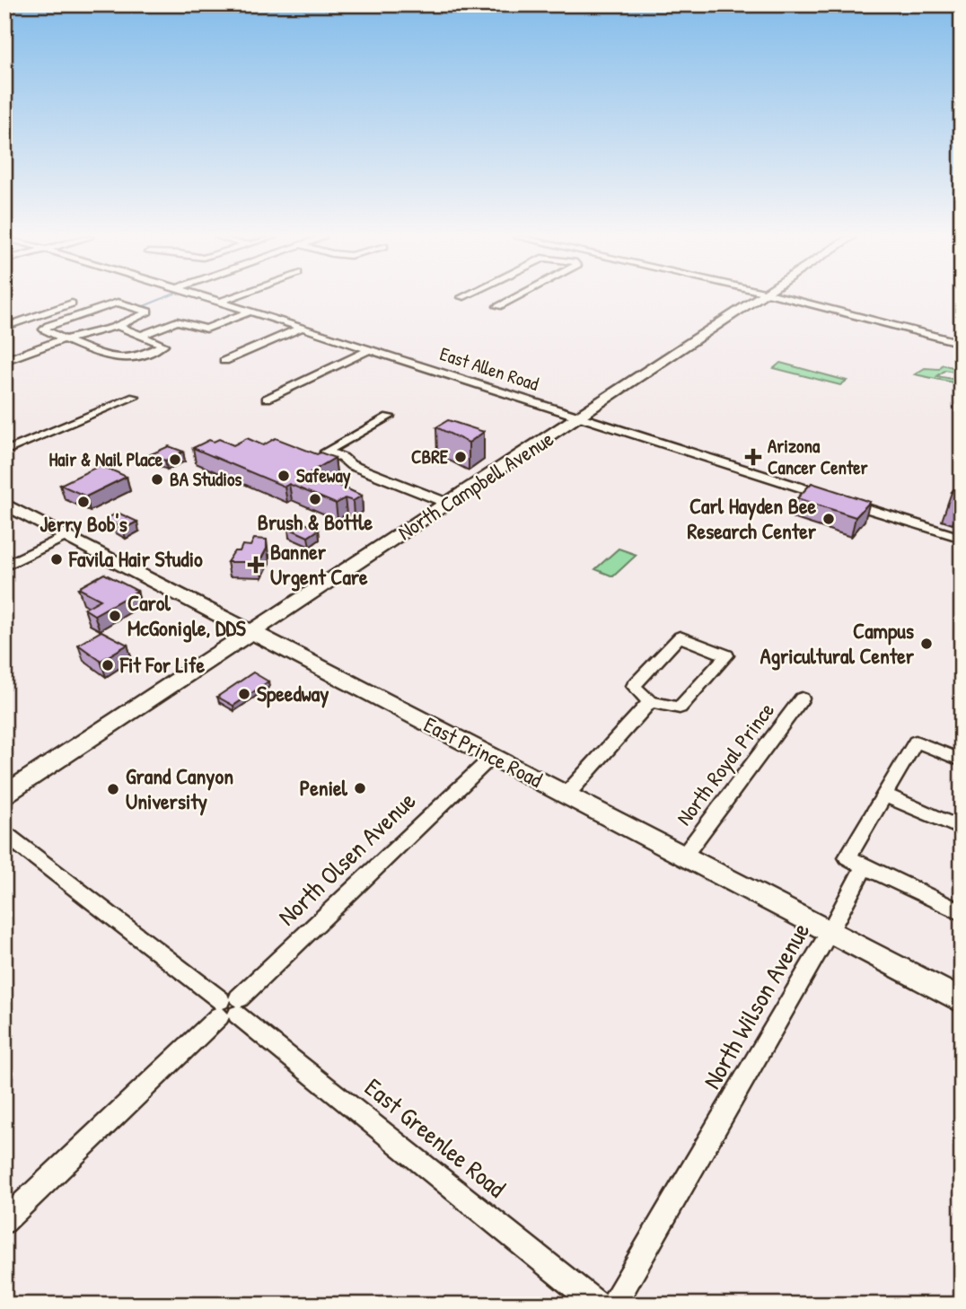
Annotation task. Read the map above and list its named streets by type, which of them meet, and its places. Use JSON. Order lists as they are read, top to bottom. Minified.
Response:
{"streets":{"main road":["North Campbell Avenue","East Prince Road"],"street":["East Allen Road","North Royal Prince","North Olsen Avenue","North Wilson Avenue","East Greenlee Road"]},"crossings":[["East Allen Road","North Campbell Avenue"],["North Campbell Avenue","East Prince Road"],["East Prince Road","North Royal Prince"],["East Prince Road","North Olsen Avenue"],["East Prince Road","North Wilson Avenue"],["North Olsen Avenue","East Greenlee Road"]],"places":{"other":["CBRE","Hair & Nail Place","Safeway","BA Studios","Brush & Bottle","Jerry Bob's","Carl Hayden Bee Research Center","Favila Hair Studio","Carol McGonigle, DDS","Campus Agricultural Center","Fit For Life","Speedway","Peniel","Grand Canyon University"],"health":["Arizona Cancer Center","Banner Urgent Care"]}}
